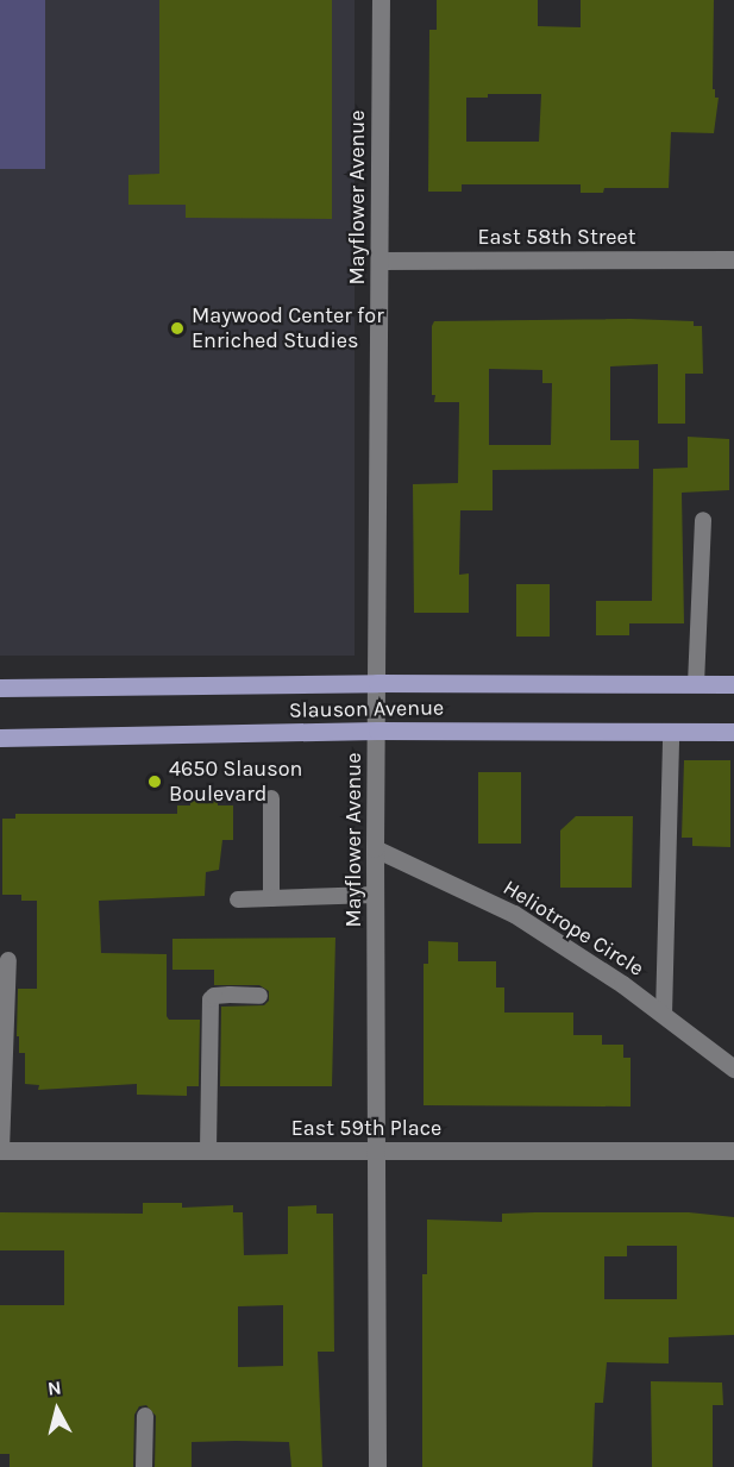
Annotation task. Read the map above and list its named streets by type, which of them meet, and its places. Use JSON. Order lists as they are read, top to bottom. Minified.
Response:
{"streets":{"main road":["Slauson Avenue"],"street":["Mayflower Avenue","East 58th Street","Heliotrope Circle","East 59th Place"]},"crossings":[["Mayflower Avenue","East 58th Street"],["Mayflower Avenue","Slauson Avenue"],["Mayflower Avenue","Heliotrope Circle"],["Mayflower Avenue","East 59th Place"]],"places":["Maywood Center for Enriched Studies","4650 Slauson Boulevard"],"north":"top"}
